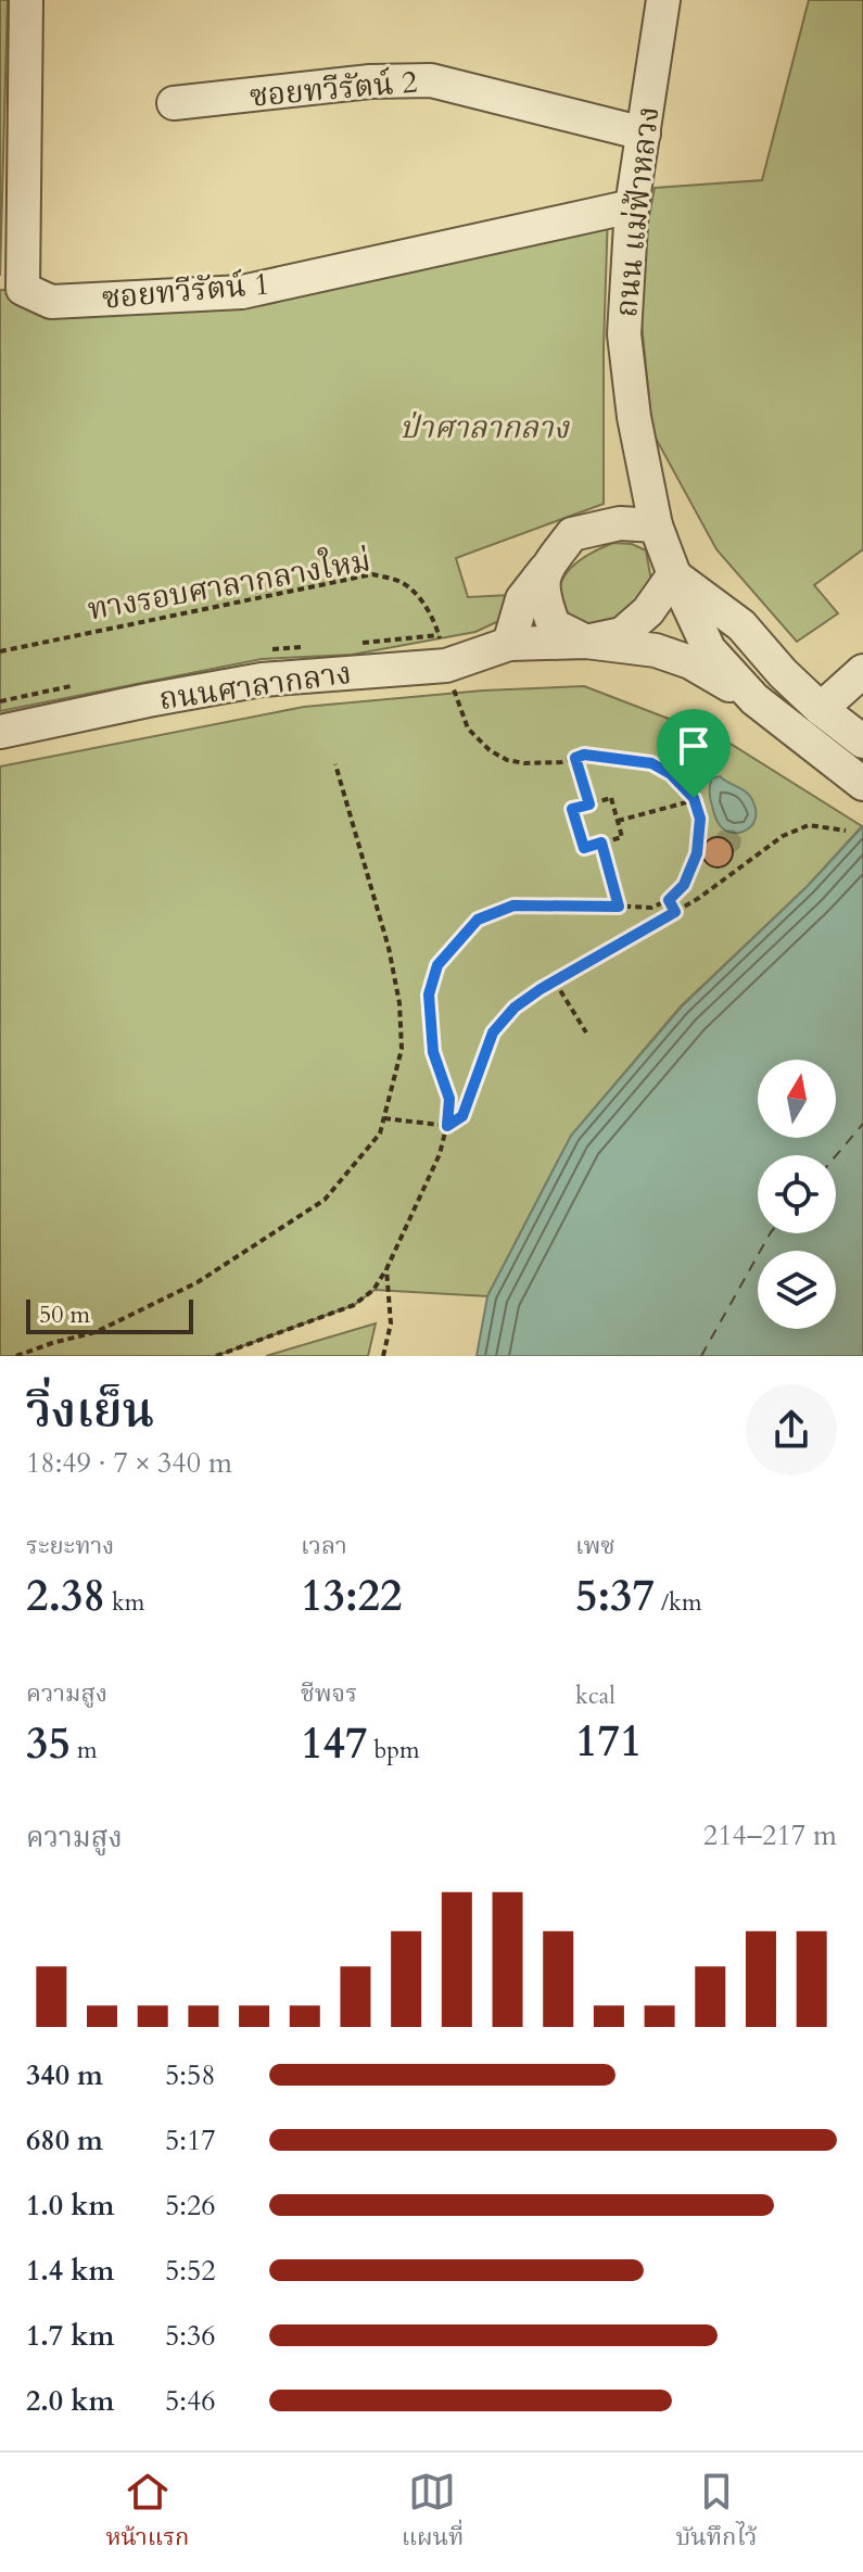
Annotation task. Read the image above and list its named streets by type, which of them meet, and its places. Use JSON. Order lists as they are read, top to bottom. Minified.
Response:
{"streets":{"street":["ซอยทวีรัตน์ 2","ถนน แม่ฟ้าหลวง","ซอยทวีรัตน์ 1","ถนนศาลากลาง"],"path":["ทางรอบศาลากลางใหม่"]},"crossings":[["ซอยทวีรัตน์ 2","ถนน แม่ฟ้าหลวง"],["ถนน แม่ฟ้าหลวง","ซอยทวีรัตน์ 1"],["ถนน แม่ฟ้าหลวง","ถนนศาลากลาง"]],"parks":["ป่าศาลากลาง"],"scale_bar":"50 m","north":"top","page":{"scale":"50 m","heading":["วิ่งเย็น","18:49 · 7 × 340 m"],"stats":[["ระยะทาง","2.38 km"],["เวลา","13:22"],["เพซ","5:37 /km"],["ความสูง","35 m"],["ชีพจร","147 bpm"],["kcal","171"]],"chart":["ความสูง","214–217 m"],"list":[{"name":"340 m","note":"5:58"},{"name":"680 m","note":"5:17"},{"name":"1.0 km","note":"5:26"},{"name":"1.4 km","note":"5:52"},{"name":"1.7 km","note":"5:36"},{"name":"2.0 km","note":"5:46"}],"tabs":["หน้าแรก","แผนที่","บันทึกไว้"]}}
